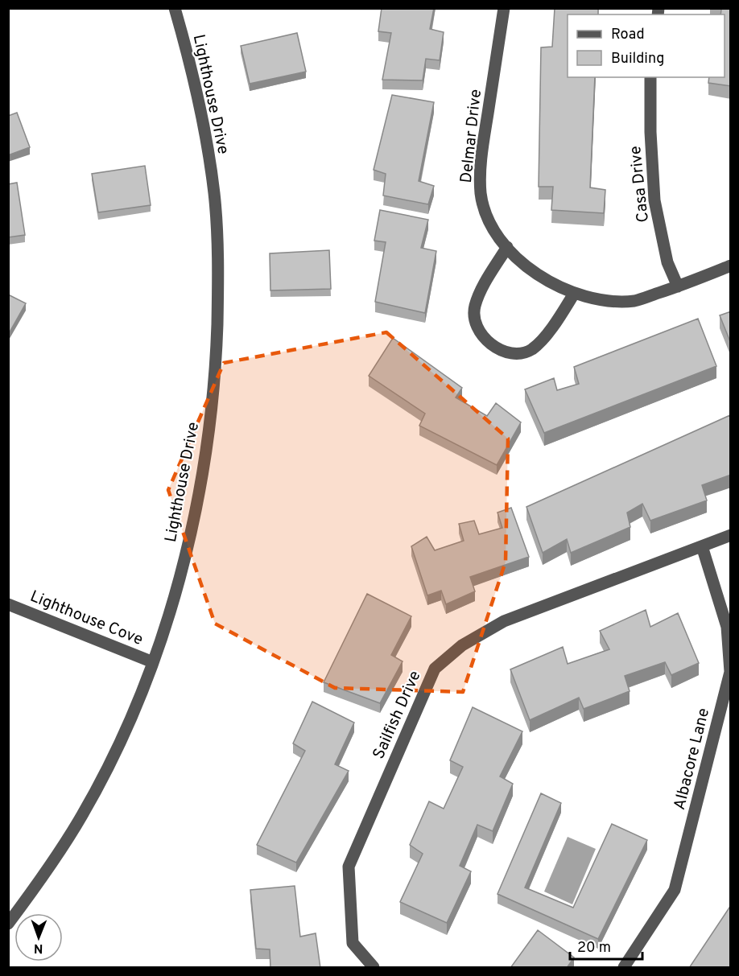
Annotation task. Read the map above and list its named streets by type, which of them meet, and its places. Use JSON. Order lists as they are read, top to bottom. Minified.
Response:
{"streets":{"street":["Lighthouse Drive","Delmar Drive","Casa Drive","Lighthouse Cove","Sailfish Drive","Albacore Lane"]},"crossings":[["Lighthouse Drive","Lighthouse Cove"],["Delmar Drive","Casa Drive"],["Sailfish Drive","Albacore Lane"]],"legend":["Road","Building"],"scale_bar":"20 m","north":"bottom"}
